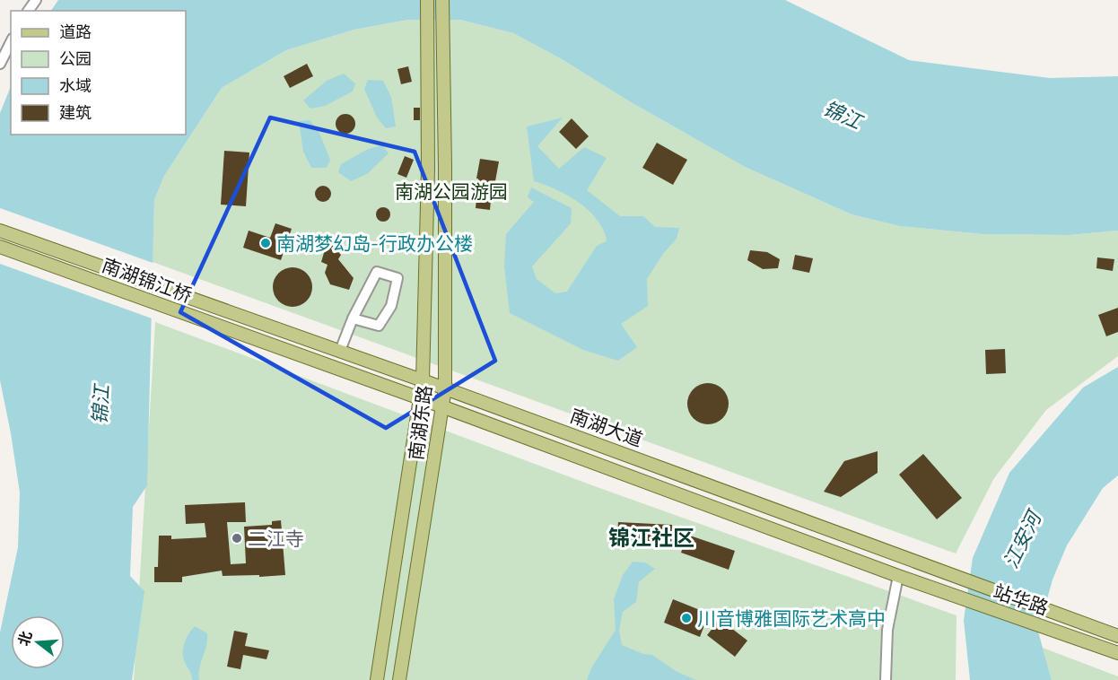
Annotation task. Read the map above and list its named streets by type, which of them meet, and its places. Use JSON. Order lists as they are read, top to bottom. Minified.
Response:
{"streets":{"main road":["南湖锦江桥","南湖东路","南湖大道","站华路"]},"crossings":[["南湖锦江桥","南湖大道"],["南湖东路","南湖大道"],["南湖大道","站华路"]],"districts":["锦江社区"],"water":["锦江","江安河"],"parks":["南湖公园游园"],"places":["南湖梦幻岛-行政办公楼","二江寺","川音博雅国际艺术高中"],"legend":["道路","公园","水域","建筑"],"north":"left"}
